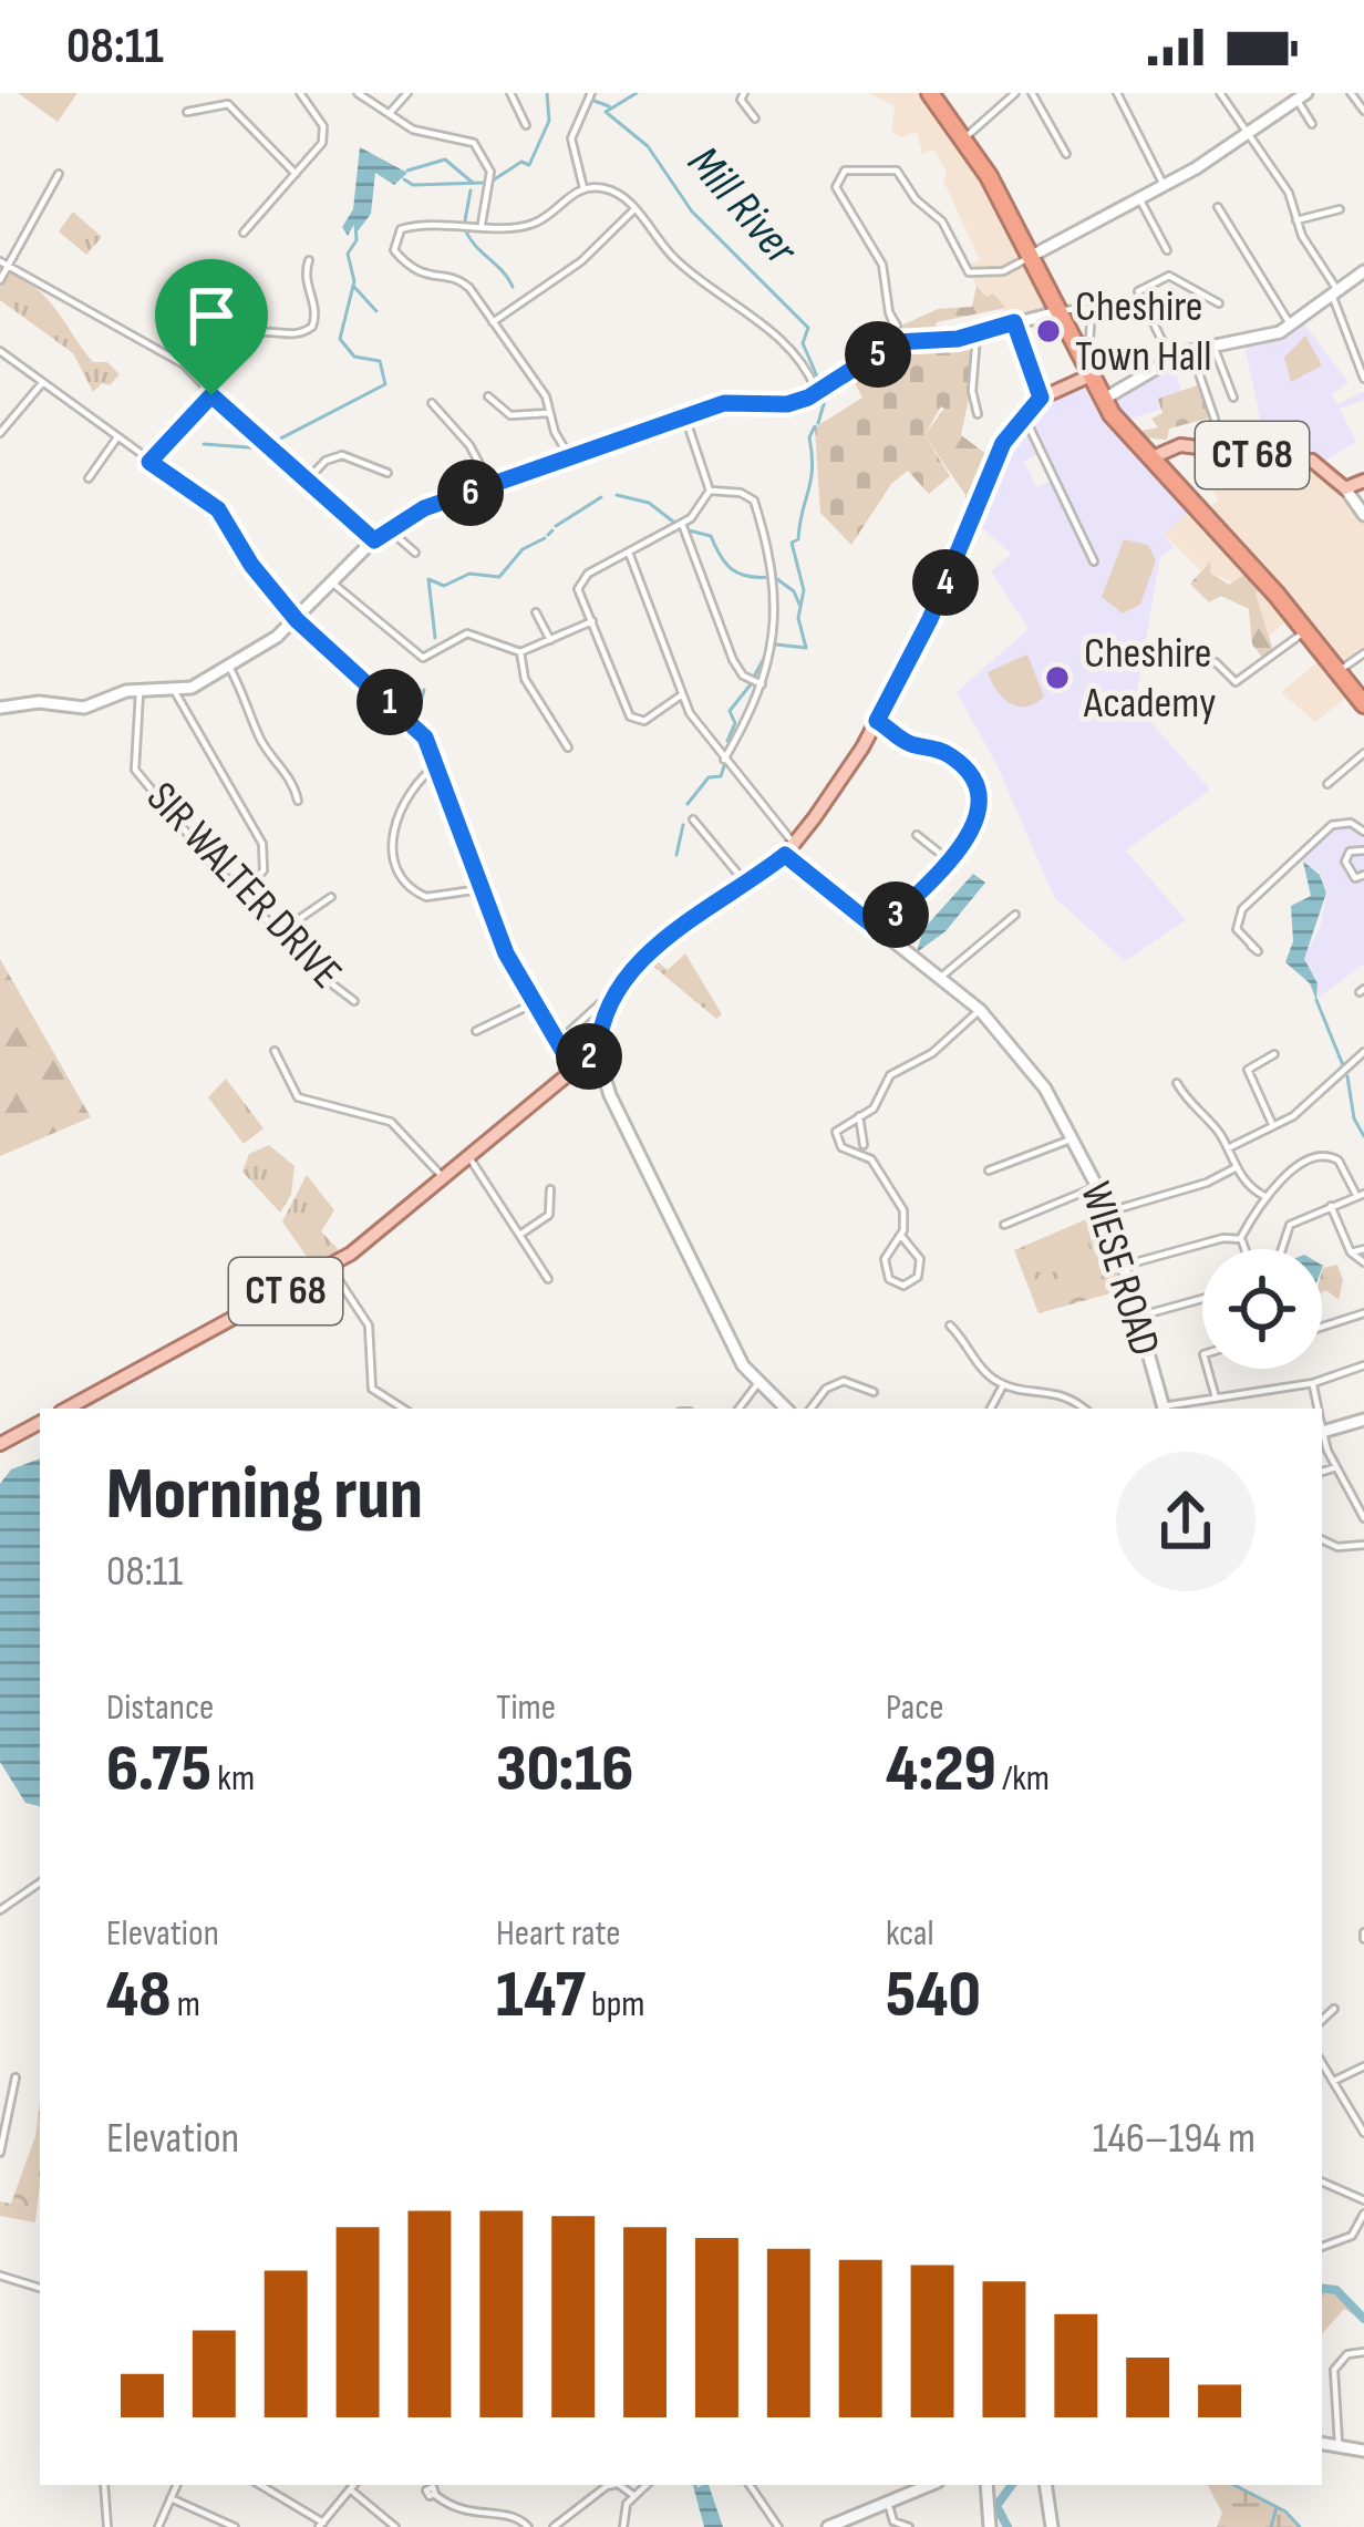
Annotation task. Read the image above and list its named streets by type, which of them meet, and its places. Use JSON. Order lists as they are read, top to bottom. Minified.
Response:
{"streets":{"main road":["CT 68"],"street":["SIR WALTER DRIVE","WIESE ROAD"]},"water":["Mill River"],"places":["Cheshire Town Hall","Cheshire Academy"],"page":{"status":"08:11","pins":["5","6","4","1","3","2"],"heading":["Morning run","08:11"],"stats":[["Distance","6.75 km"],["Time","30:16"],["Pace","4:29 /km"],["Elevation","48 m"],["Heart rate","147 bpm"],["kcal","540"]],"chart":["Elevation","146–194 m"]}}
